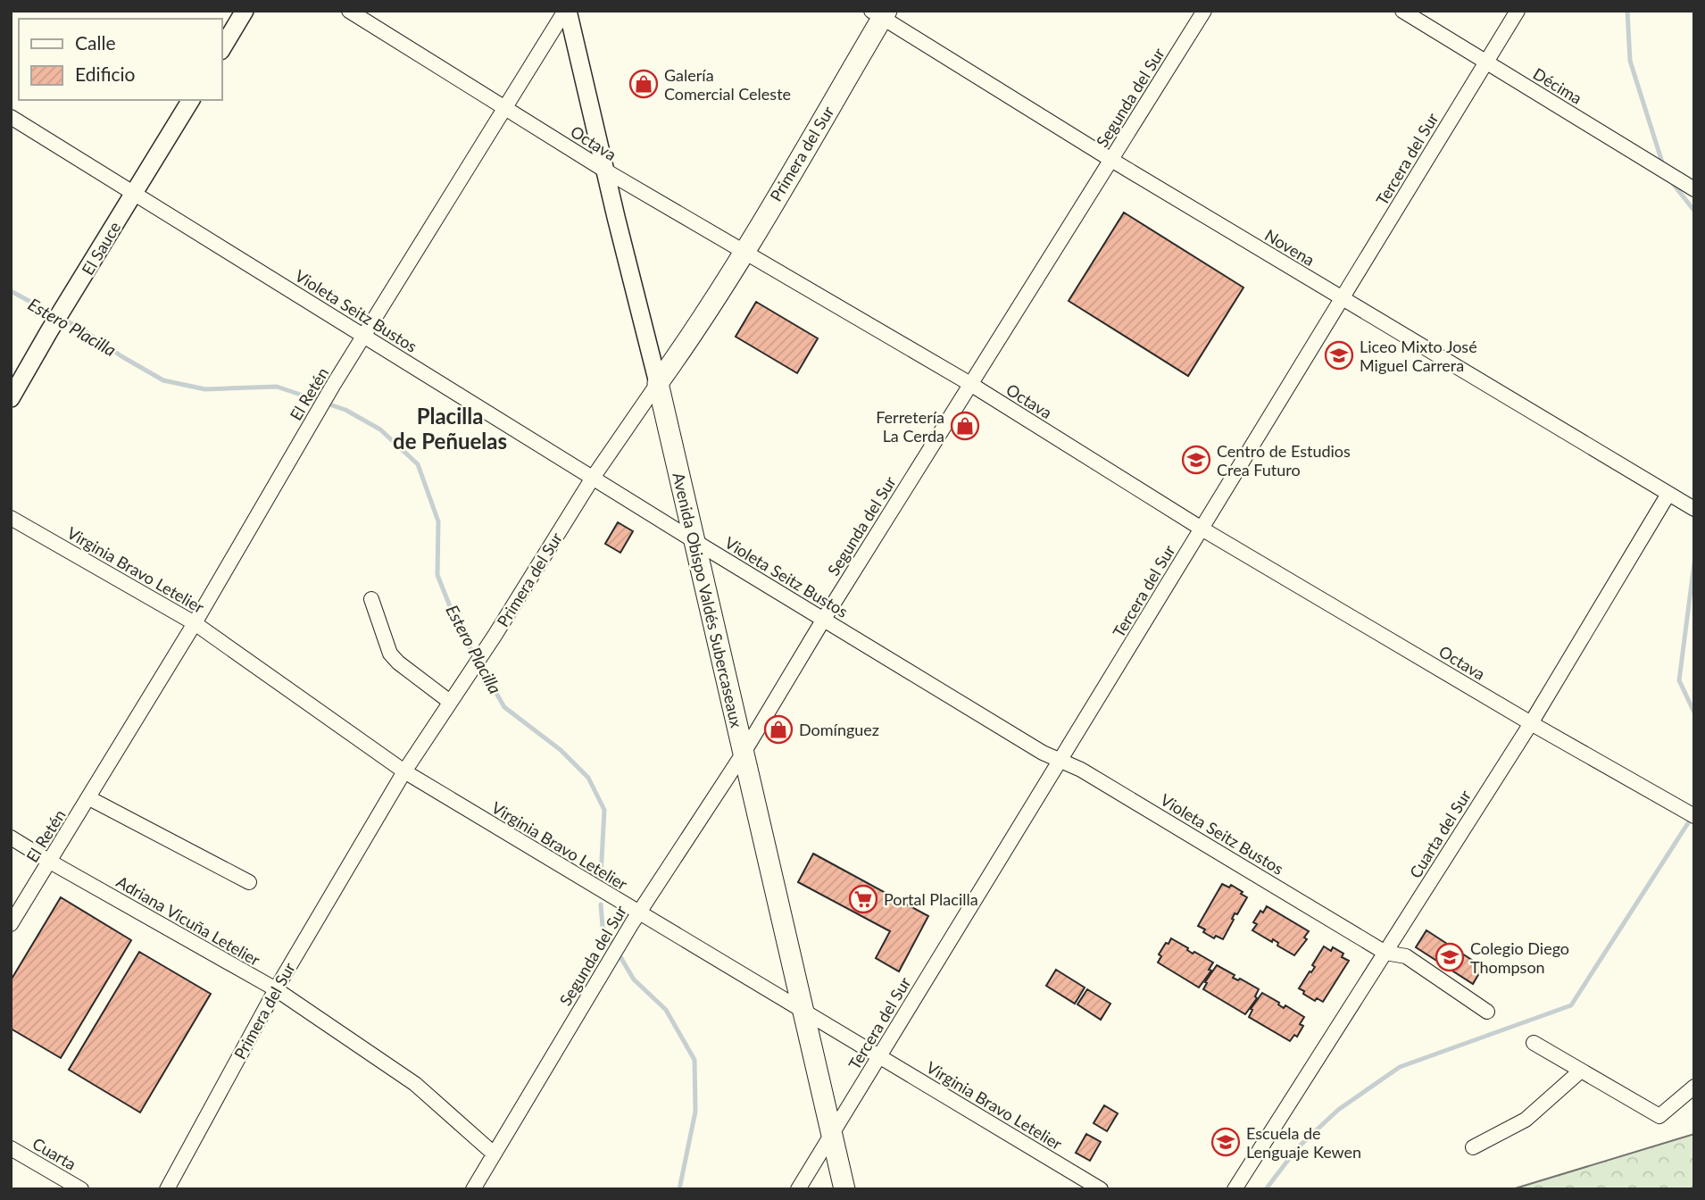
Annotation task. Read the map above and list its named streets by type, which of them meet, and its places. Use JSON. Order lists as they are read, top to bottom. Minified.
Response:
{"streets":{"main road":["Primera del Sur","Avenida Obispo Valdés Subercaseaux"],"street":["Décima","Segunda del Sur","Octava","Tercera del Sur","Novena","El Sauce","Violeta Seitz Bustos","El Retén","Virginia Bravo Letelier","Cuarta del Sur","Adriana Vicuña Letelier","Cuarta"]},"crossings":[["Décima","Tercera del Sur"],["Segunda del Sur","Octava"],["Segunda del Sur","Novena"],["Segunda del Sur","Violeta Seitz Bustos"],["Segunda del Sur","Virginia Bravo Letelier"],["Segunda del Sur","Avenida Obispo Valdés Subercaseaux"],["Segunda del Sur","Adriana Vicuña Letelier"],["Octava","Primera del Sur"],["Octava","Tercera del Sur"],["Octava","El Retén"],["Octava","Avenida Obispo Valdés Subercaseaux"],["Octava","Cuarta del Sur"],["Primera del Sur","Novena"],["Primera del Sur","Violeta Seitz Bustos"],["Primera del Sur","Virginia Bravo Letelier"],["Primera del Sur","Avenida Obispo Valdés Subercaseaux"],["Primera del Sur","Adriana Vicuña Letelier"],["Tercera del Sur","Novena"],["Tercera del Sur","Violeta Seitz Bustos"],["Tercera del Sur","Virginia Bravo Letelier"],["Tercera del Sur","Avenida Obispo Valdés Subercaseaux"],["Novena","Cuarta del Sur"],["El Sauce","Violeta Seitz Bustos"],["Violeta Seitz Bustos","El Retén"],["Violeta Seitz Bustos","Avenida Obispo Valdés Subercaseaux"],["Violeta Seitz Bustos","Cuarta del Sur"],["El Retén","Virginia Bravo Letelier"],["El Retén","Avenida Obispo Valdés Subercaseaux"],["El Retén","Adriana Vicuña Letelier"],["Virginia Bravo Letelier","Avenida Obispo Valdés Subercaseaux"]],"districts":["Placilla de Peñuelas"],"water":["Estero Placilla"],"places":{"shop":["Galería Comercial Celeste","Ferretería La Cerda","Domínguez"],"school or university":["Liceo Mixto José Miguel Carrera","Centro de Estudios Crea Futuro","Colegio Diego Thompson","Escuela de Lenguaje Kewen"],"supermarket":["Portal Placilla"]},"legend":["Calle","Edificio"]}
